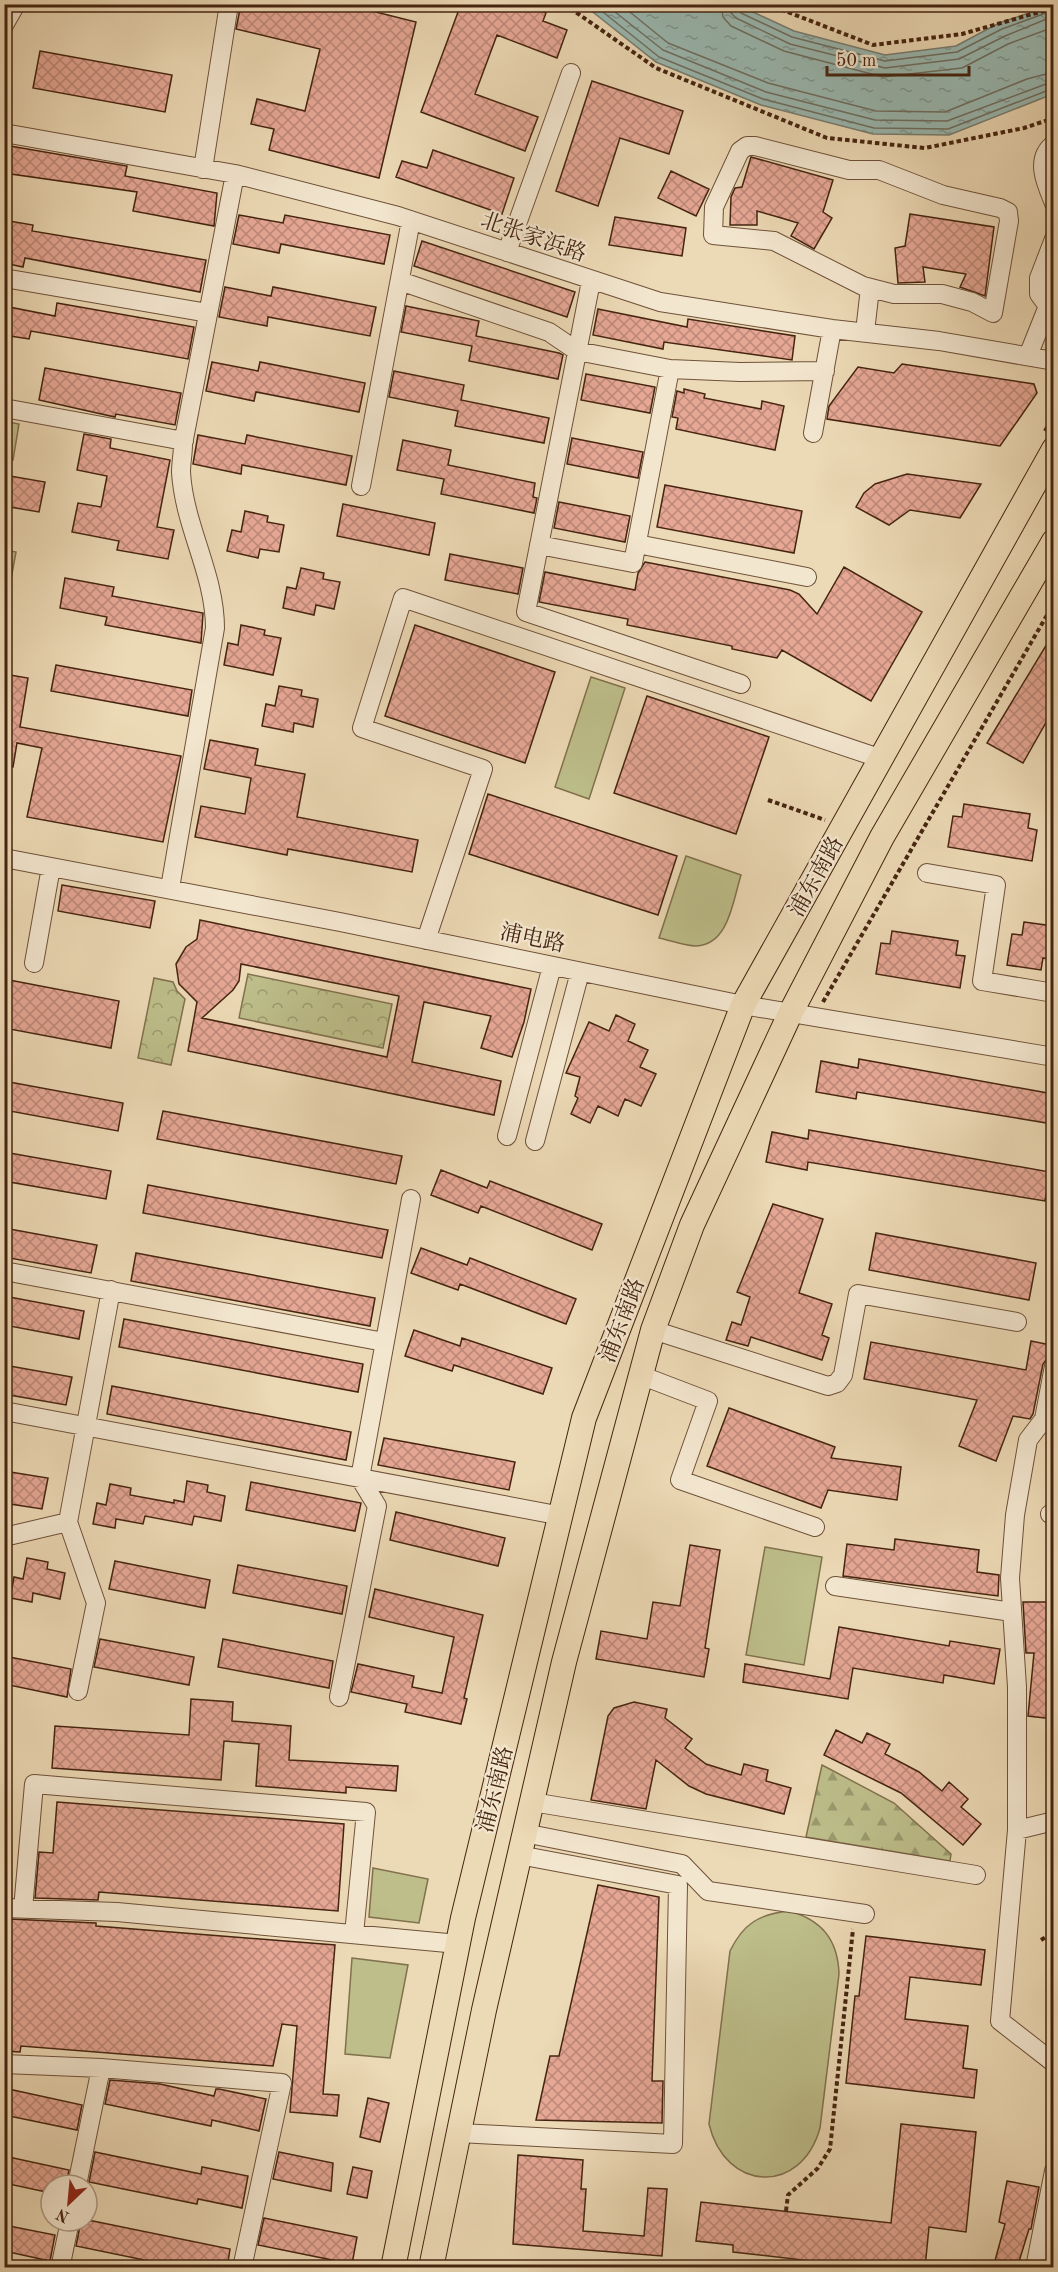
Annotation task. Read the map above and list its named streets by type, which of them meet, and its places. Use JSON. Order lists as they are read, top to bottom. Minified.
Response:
{"streets":{"main road":["浦东南路"],"street":["北张家浜路","浦电路"]},"crossings":[["浦东南路","浦电路"]],"scale_bar":"50 m","north":"bottom left"}
